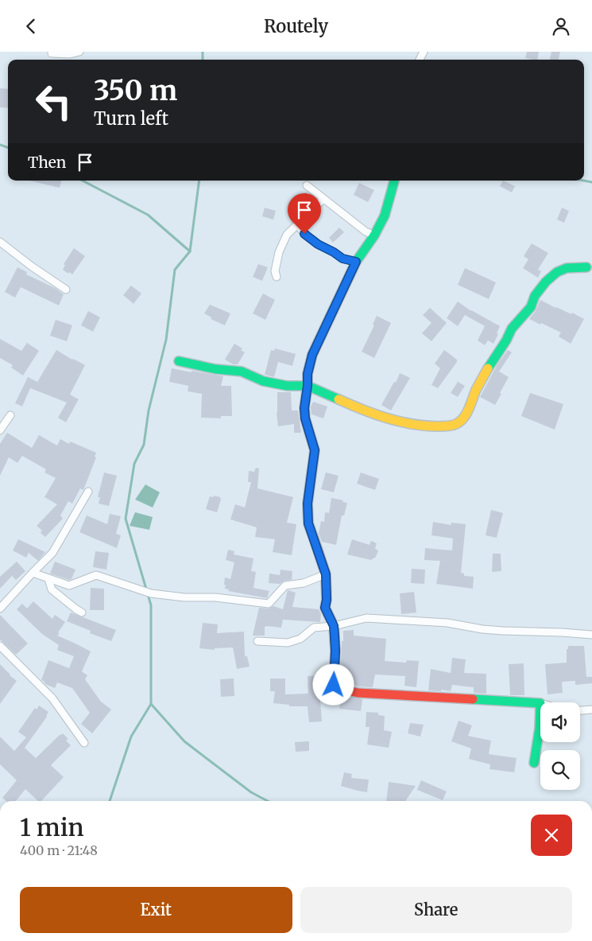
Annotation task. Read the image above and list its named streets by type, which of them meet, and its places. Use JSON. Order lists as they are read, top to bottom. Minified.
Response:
{"page":{"header":"Routely","turn":["350 m","Turn left"],"then":"Then","heading":["1 min","400 m · 21:48"],"buttons":["Exit","Share"]}}
